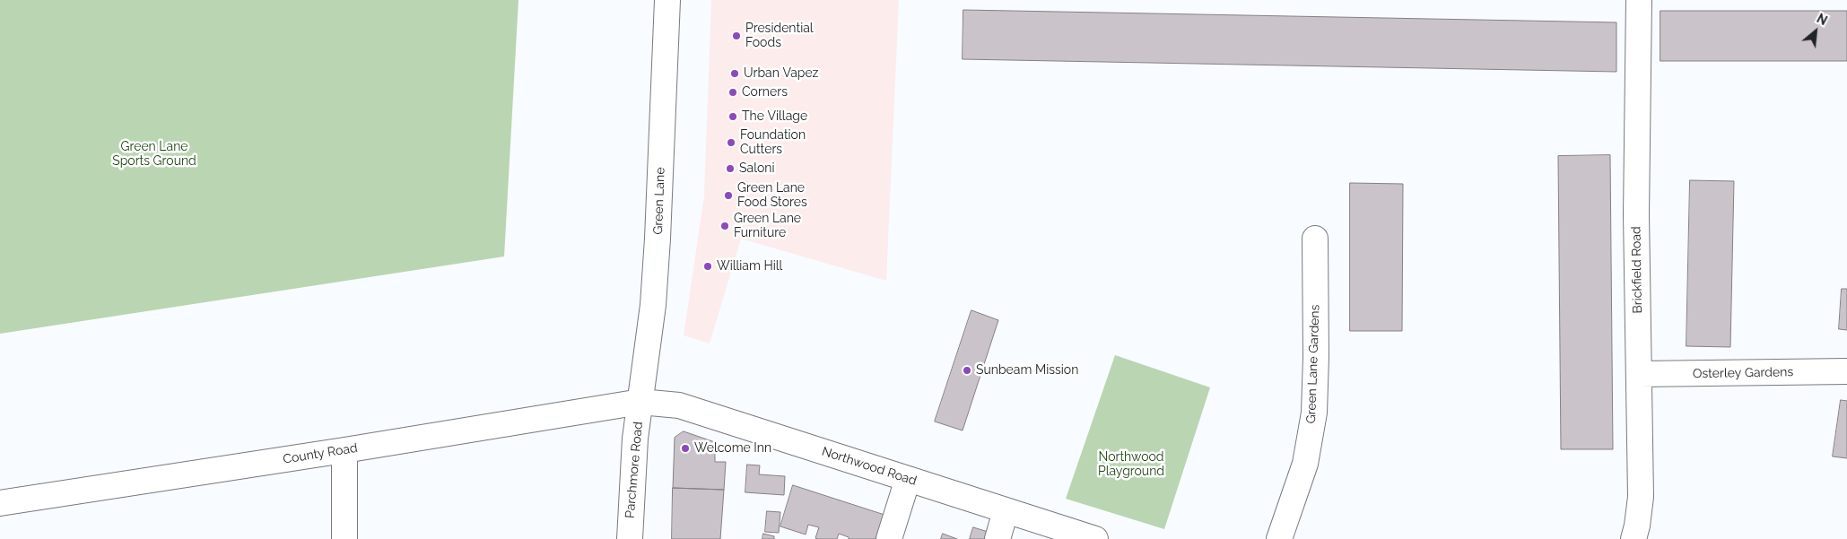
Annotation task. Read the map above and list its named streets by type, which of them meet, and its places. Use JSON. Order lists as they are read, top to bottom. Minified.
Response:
{"streets":{"street":["Green Lane","Brickfield Road","Green Lane Gardens","Osterley Gardens","County Road","Northwood Road","Parchmore Road"]},"crossings":[["Green Lane","County Road"],["Green Lane","Northwood Road"],["Green Lane","Parchmore Road"],["Brickfield Road","Osterley Gardens"],["County Road","Northwood Road"],["County Road","Parchmore Road"],["Northwood Road","Parchmore Road"]],"parks":["Green Lane Sports Ground","Northwood Playground"],"places":["Presidential Foods","Urban Vapez","Corners","The Village","Foundation Cutters","Saloni","Green Lane Food Stores","Green Lane Furniture","William Hill","Sunbeam Mission","Welcome Inn"],"north":"top right"}
